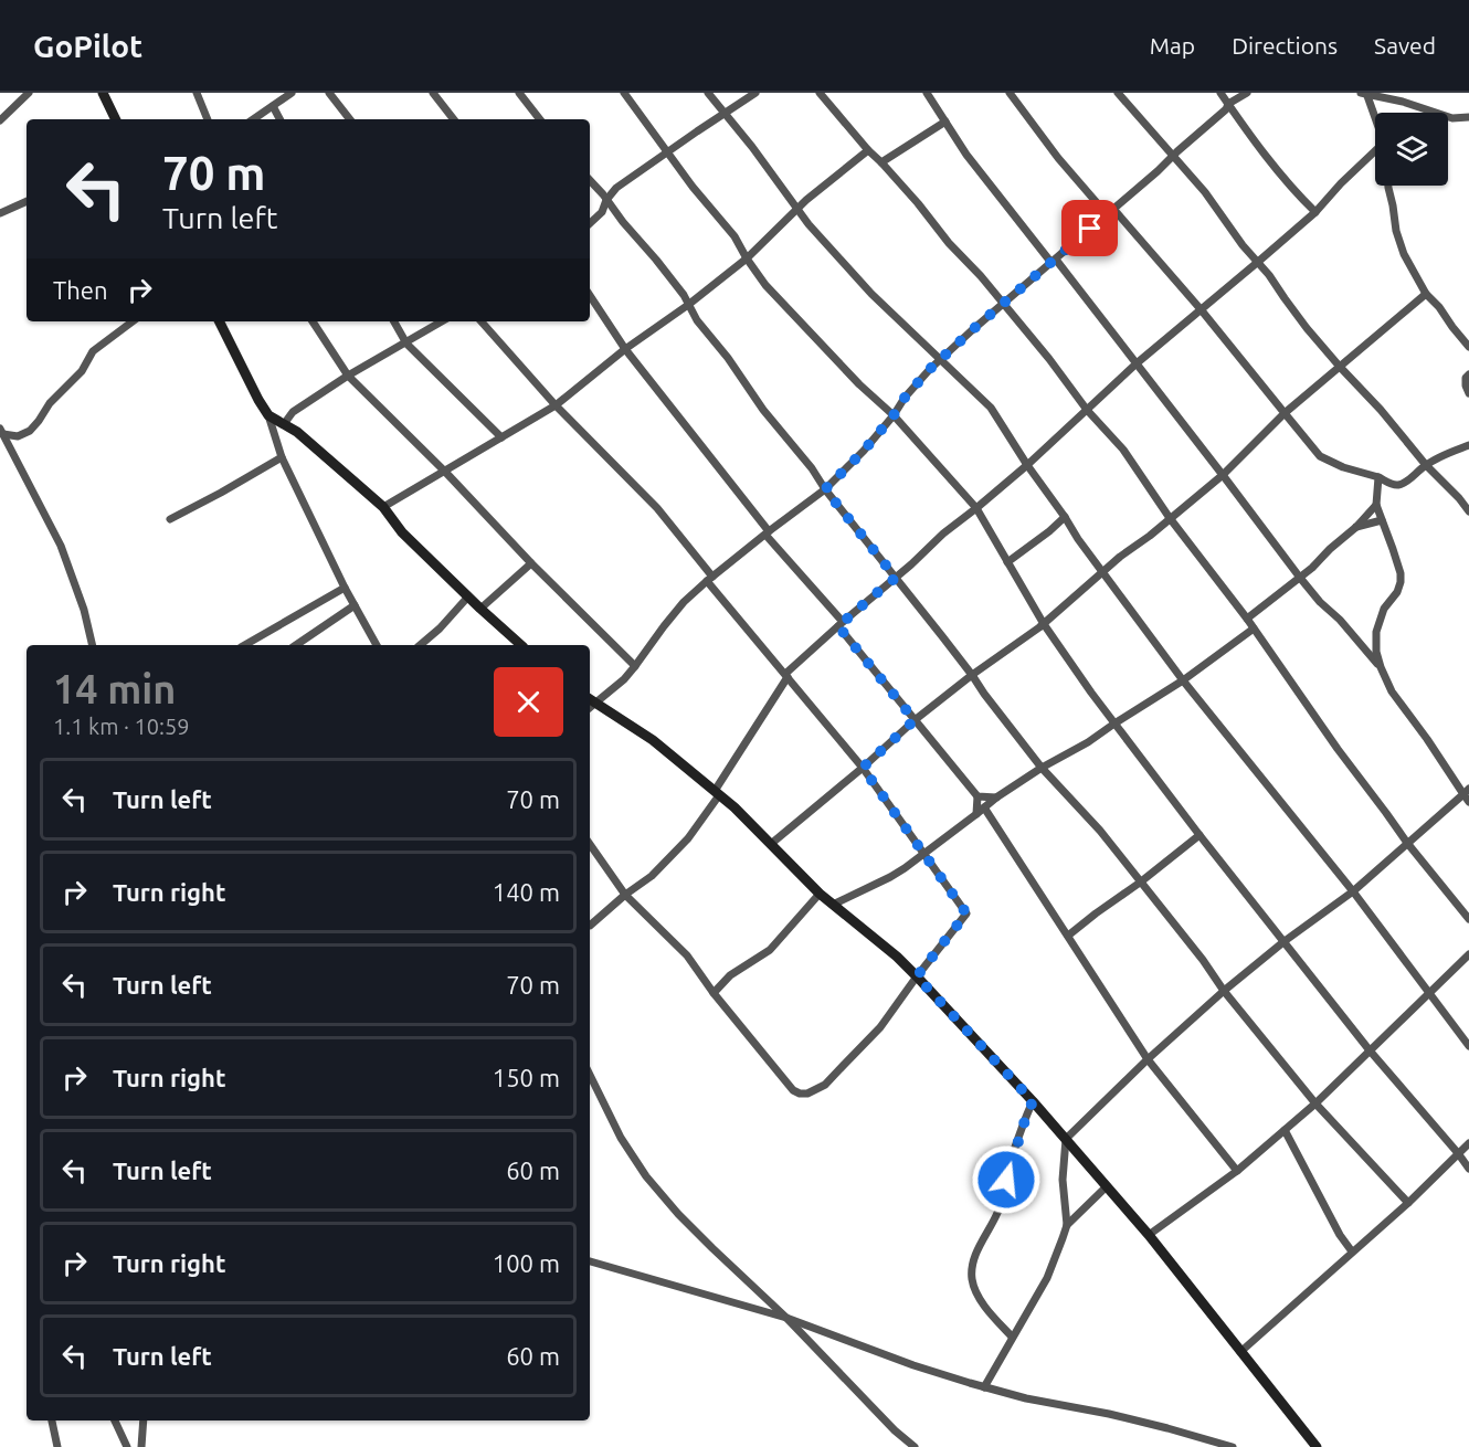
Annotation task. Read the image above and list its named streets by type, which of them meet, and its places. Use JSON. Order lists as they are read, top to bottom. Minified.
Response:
{"page":{"header":"GoPilot","nav":["Map","Directions","Saved"],"turn":["70 m","Turn left"],"then":"Then","heading":["14 min","1.1 km · 10:59"],"list":[{"name":"Turn left","value":"70 m"},{"name":"Turn right","value":"140 m"},{"name":"Turn left","value":"70 m"},{"name":"Turn right","value":"150 m"},{"name":"Turn left","value":"60 m"},{"name":"Turn right","value":"100 m"},{"name":"Turn left","value":"60 m"}]}}
